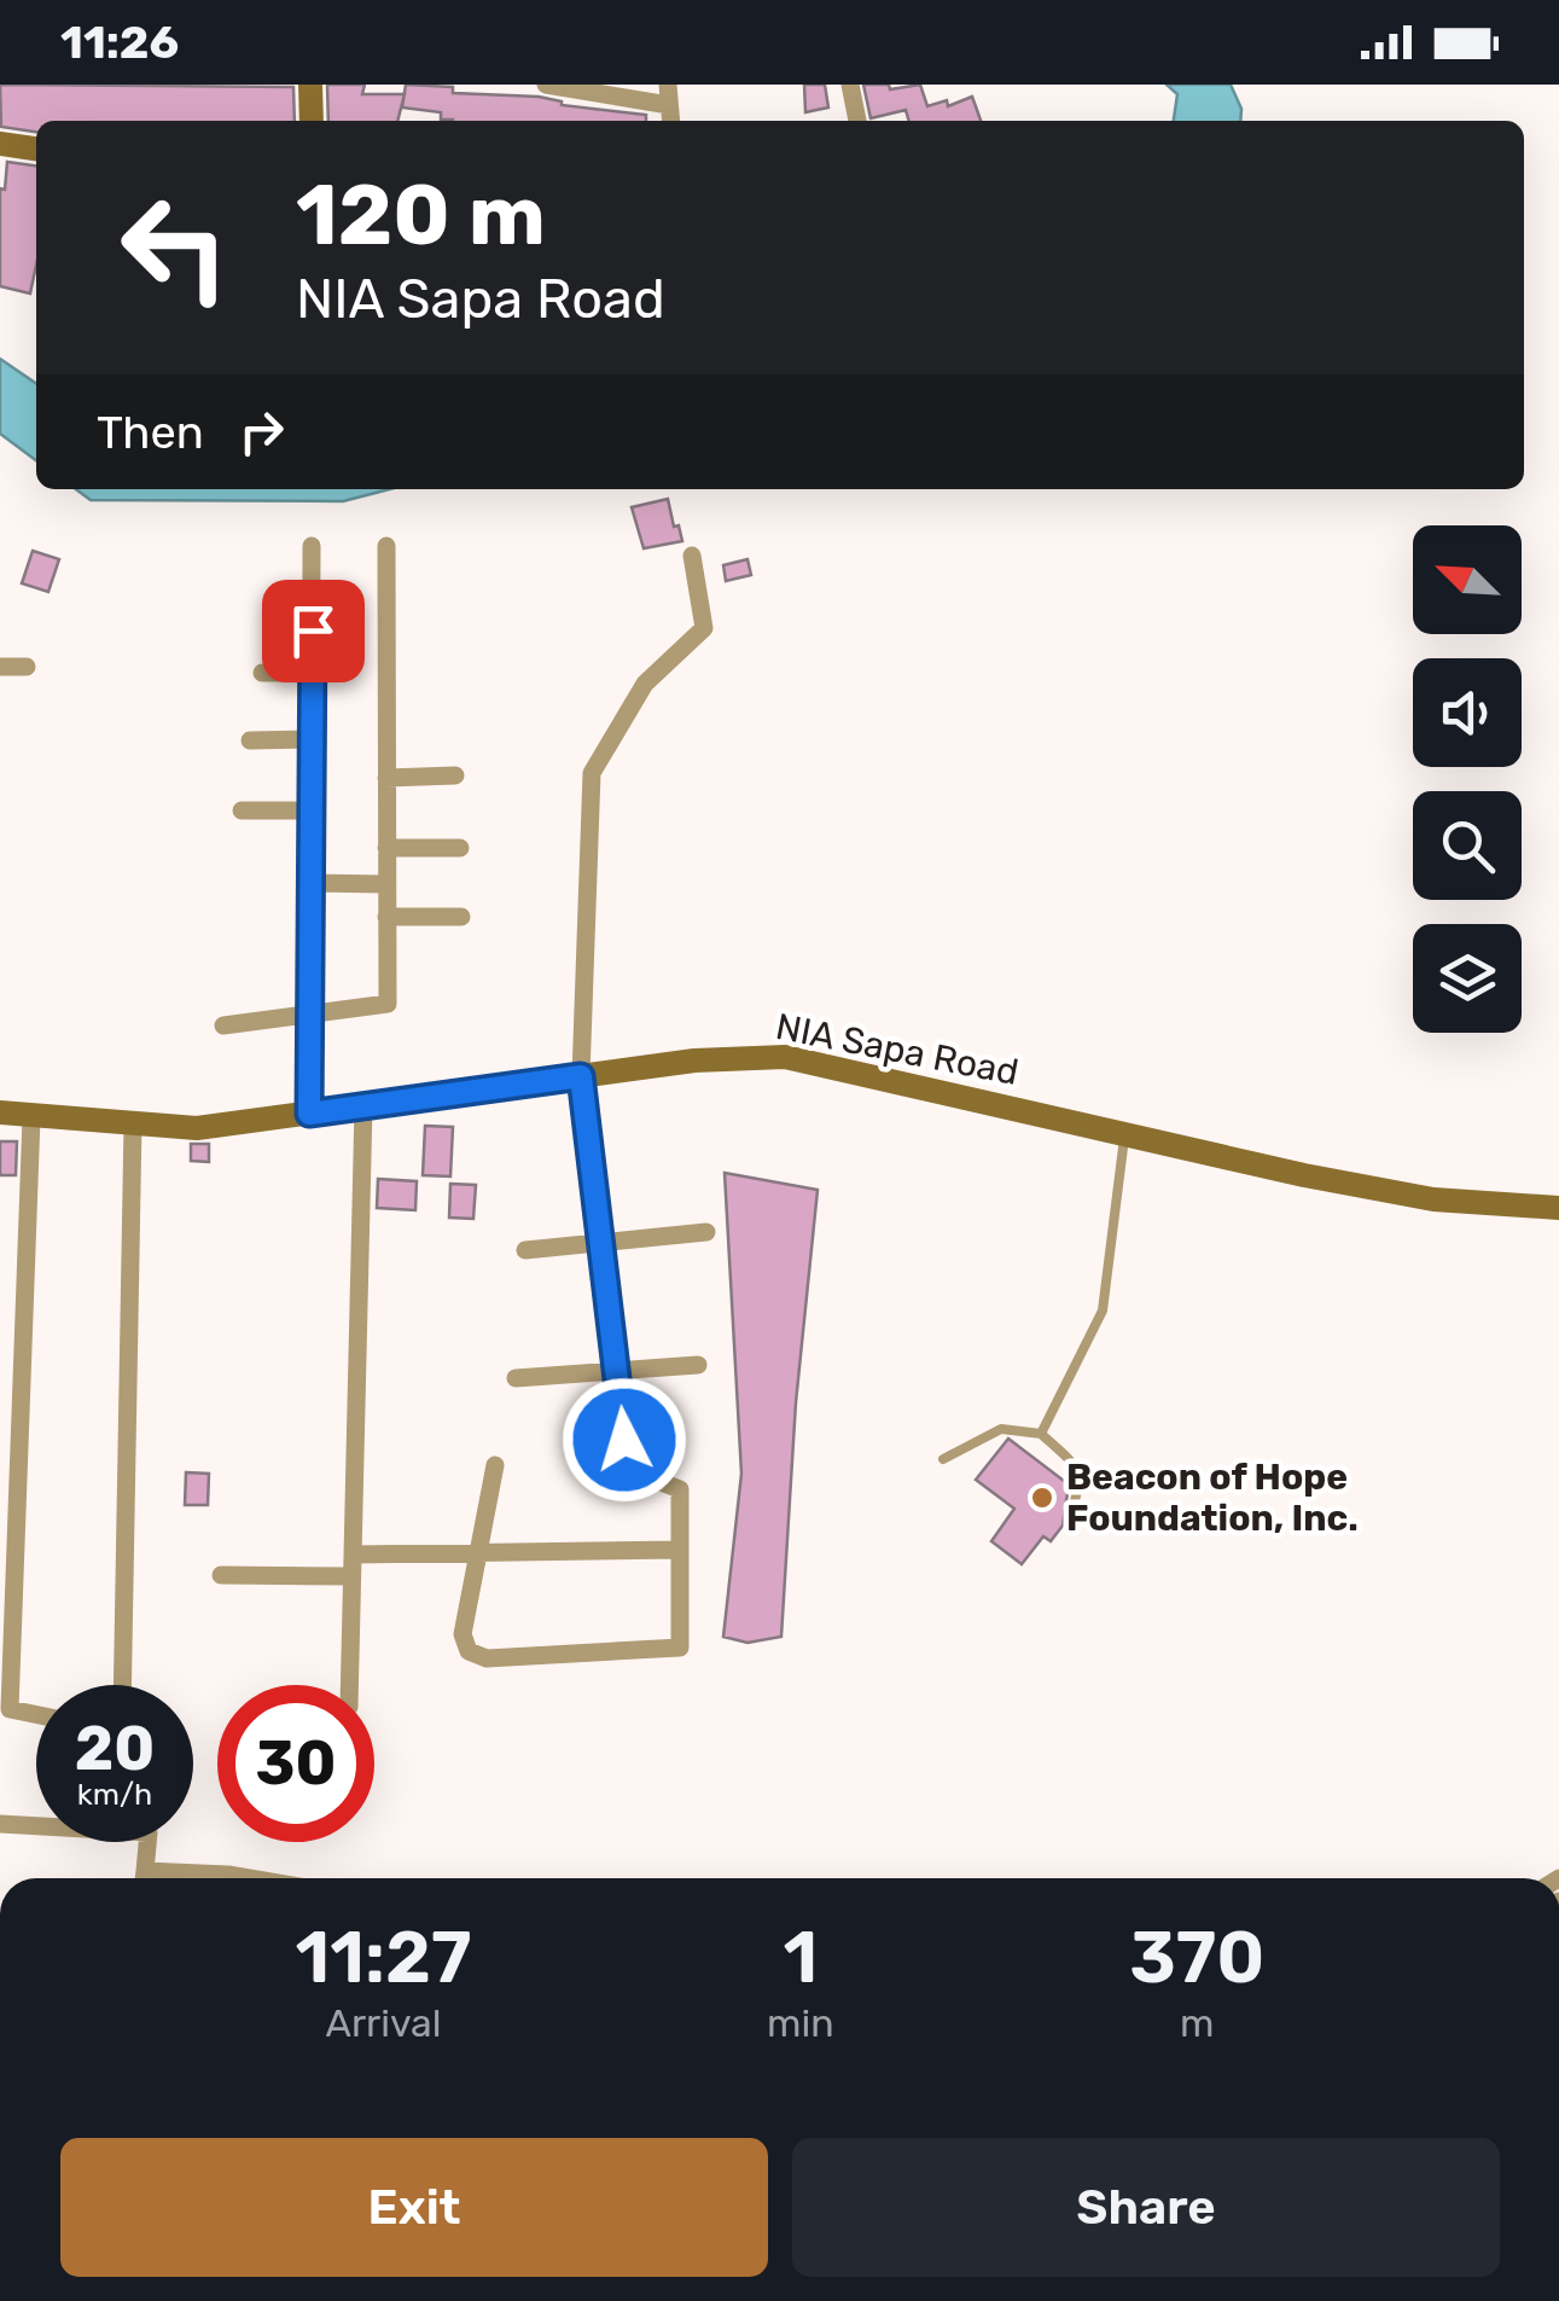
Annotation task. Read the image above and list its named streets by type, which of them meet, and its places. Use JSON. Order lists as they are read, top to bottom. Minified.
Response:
{"streets":{"street":["NIA Sapa Road"]},"places":["Beacon of Hope Foundation, Inc."],"north":"top left","page":{"status":"11:26","turn":["120 m","NIA Sapa Road"],"then":"Then","speed":"20 km/h","limit":"30","eta":["11:27","Arrival","1","min","370","m"],"buttons":["Exit","Share"]}}
